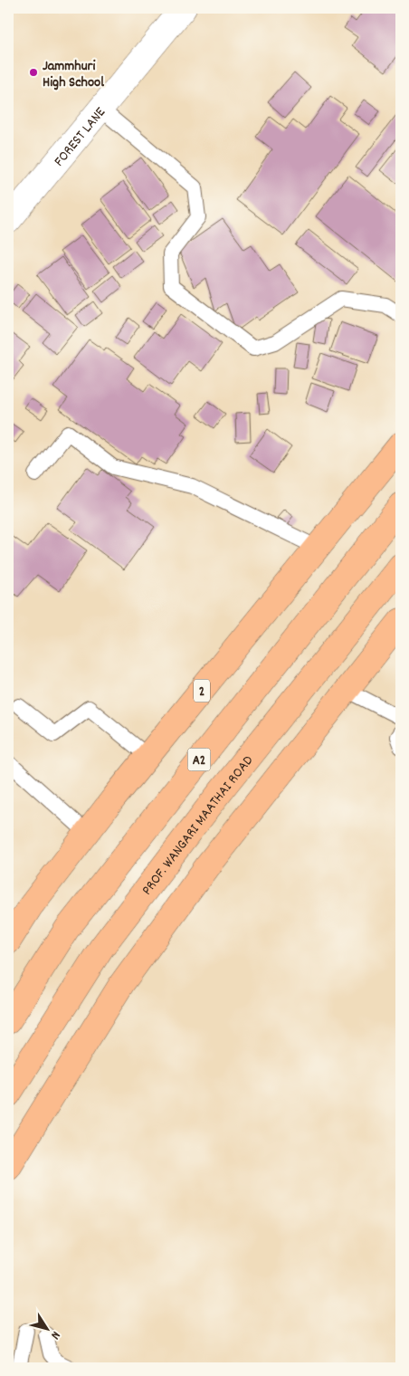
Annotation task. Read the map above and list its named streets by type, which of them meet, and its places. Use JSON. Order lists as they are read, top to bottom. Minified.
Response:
{"streets":{"main road":["2","A2","PROF. WANGARI MAATHAI ROAD"],"street":["FOREST LANE"]},"places":["Jammhuri High School"],"north":"bottom right"}
